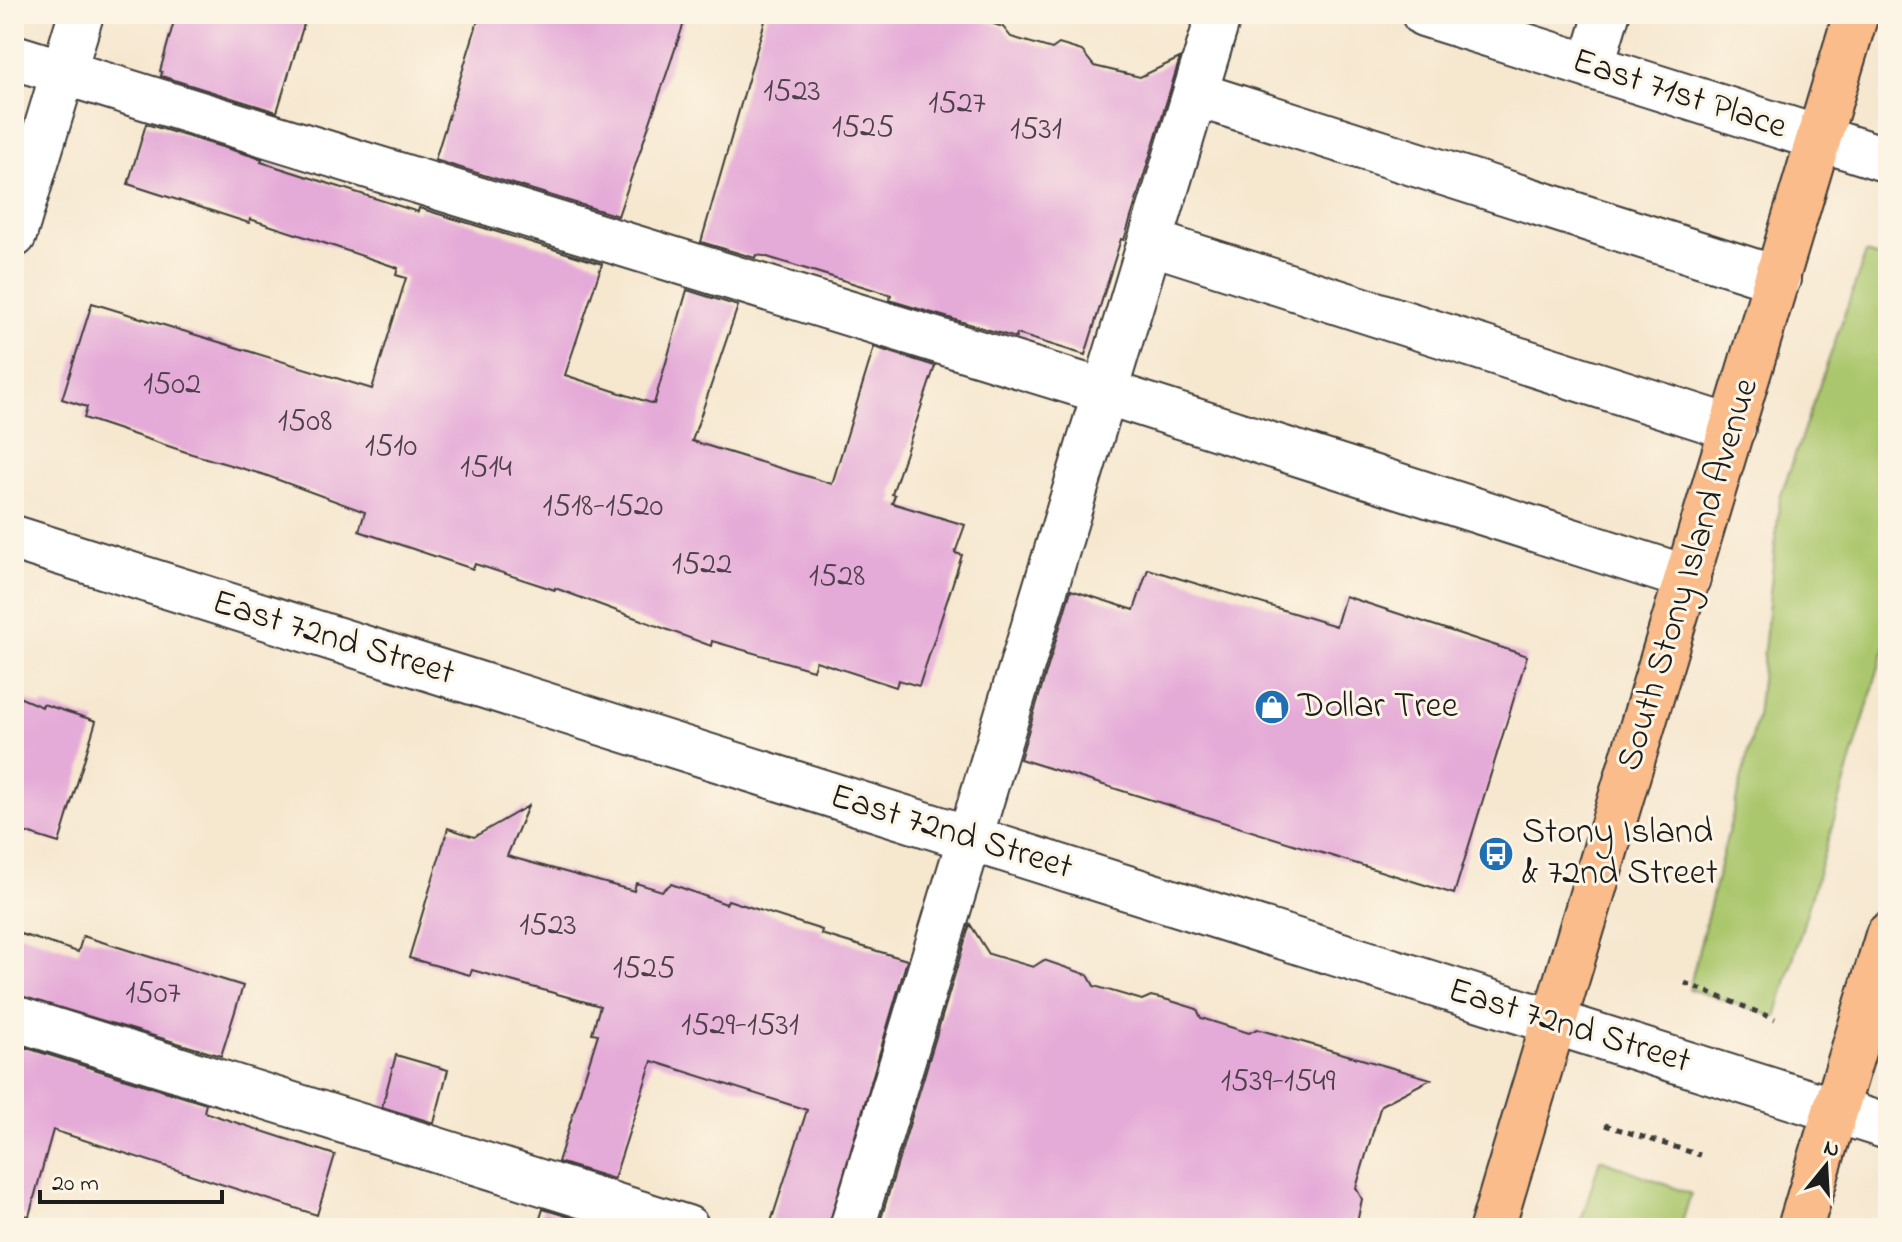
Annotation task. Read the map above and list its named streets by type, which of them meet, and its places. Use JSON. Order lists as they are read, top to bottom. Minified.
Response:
{"streets":{"highway":["South Stony Island Avenue"],"street":["East 71st Place","East 72nd Street"]},"crossings":[["East 71st Place","South Stony Island Avenue"],["South Stony Island Avenue","East 72nd Street"]],"places":{"shop":["Dollar Tree"],"bus stop":["Stony Island & 72nd Street"]},"house_numbers":["1523","1527","1525","1531","1502","1508","1510","1514","1518-1520","1522","1528","1523","1525","1507","1529-1531","1539-1549"],"scale_bar":"20 m","north":"top"}
